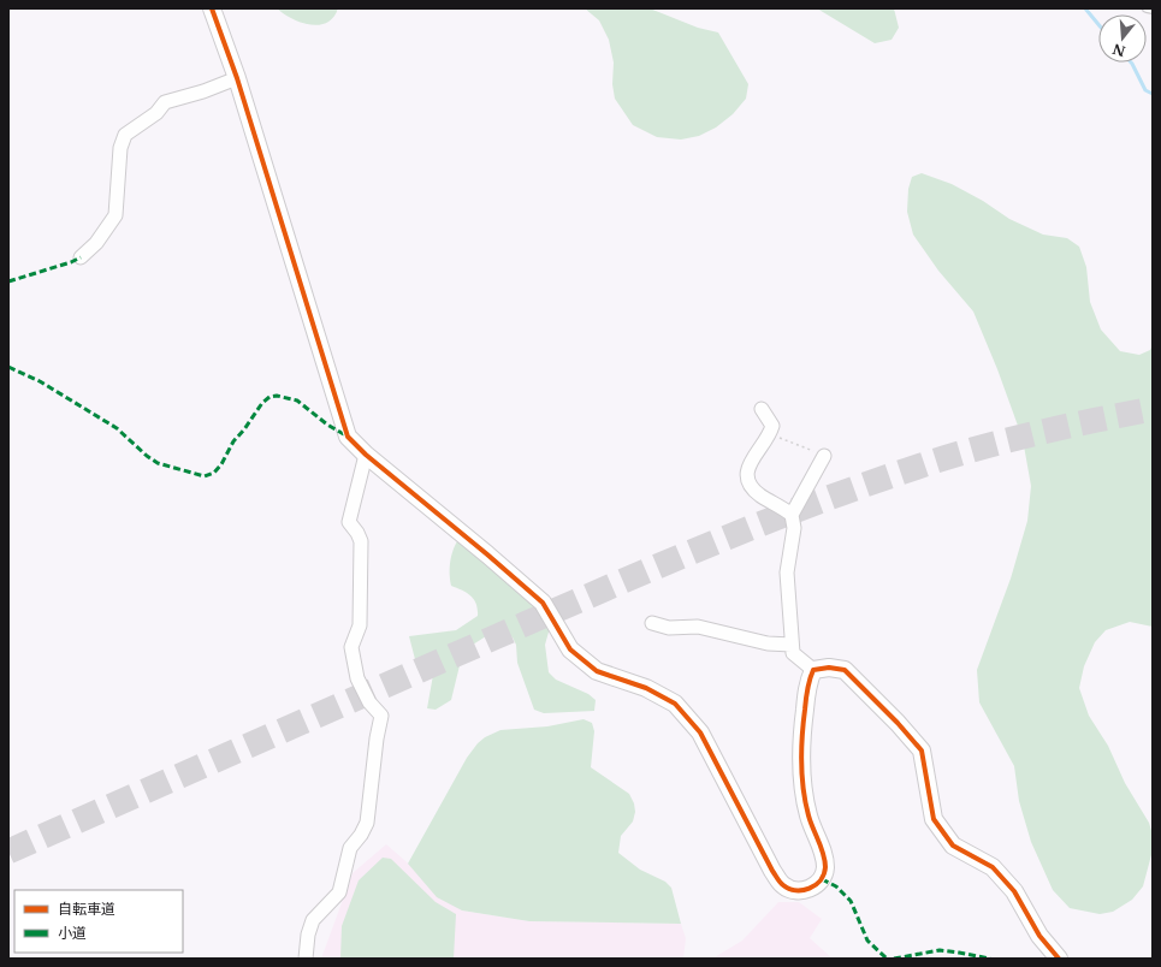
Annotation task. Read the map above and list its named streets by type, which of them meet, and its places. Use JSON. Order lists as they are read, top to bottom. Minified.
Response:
{"legend":["自転車道","小道"],"north":"bottom"}
